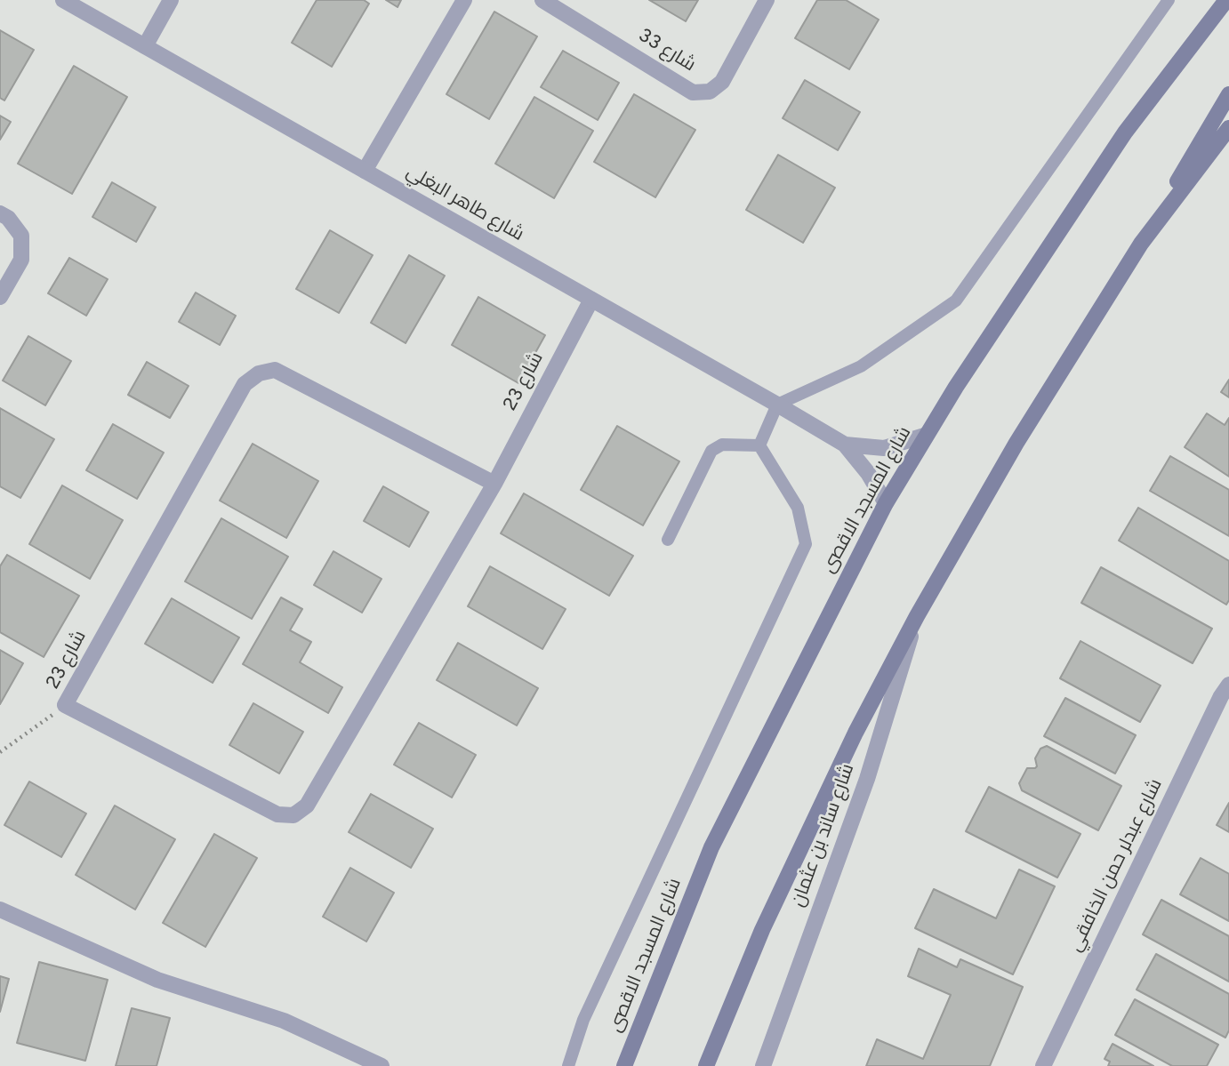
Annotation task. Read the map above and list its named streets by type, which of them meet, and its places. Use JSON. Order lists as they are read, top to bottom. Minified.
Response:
{"streets":{"main road":["شارع المسجد الاقصى"],"street":["شارع 33","شارع طاهر البغلي","شارع 23","شارع ساند بن عثمان","شارع عبدلر حمن الخافقي"]},"crossings":[["شارع طاهر البغلي","شارع 23"],["شارع طاهر البغلي","شارع المسجد الاقصى"]]}
